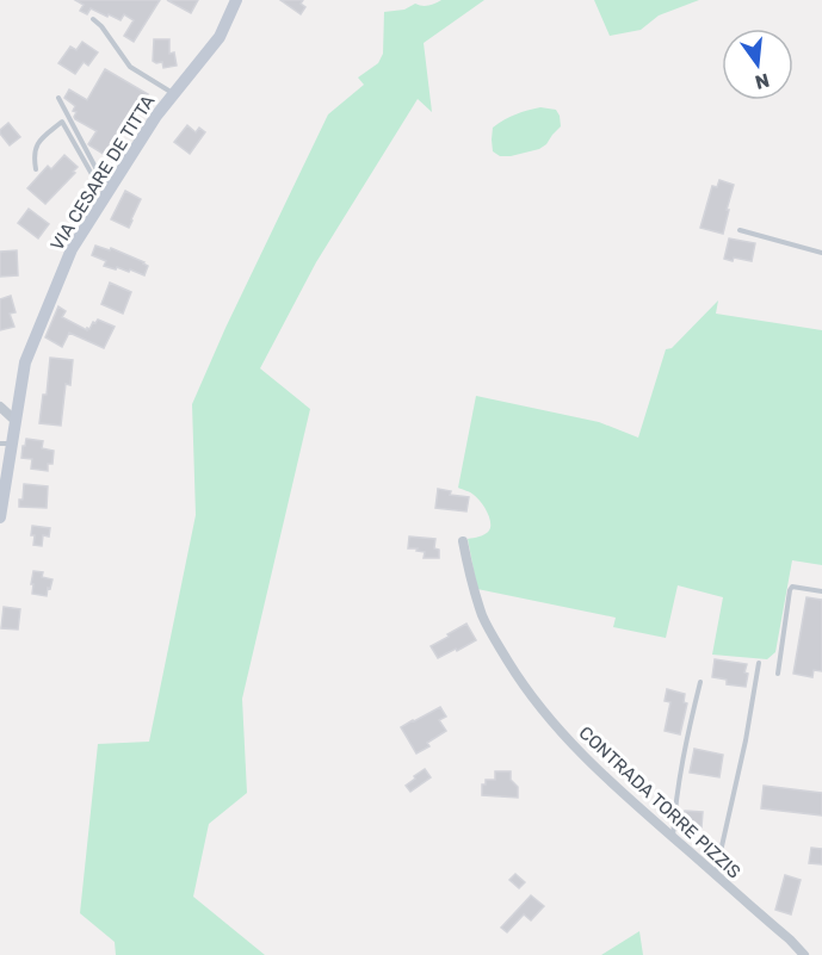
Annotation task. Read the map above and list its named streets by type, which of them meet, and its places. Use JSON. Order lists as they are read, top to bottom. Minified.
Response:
{"streets":{"street":["VIA CESARE DE TITTA","CONTRADA TORRE PIZZIS"]},"north":"bottom"}
